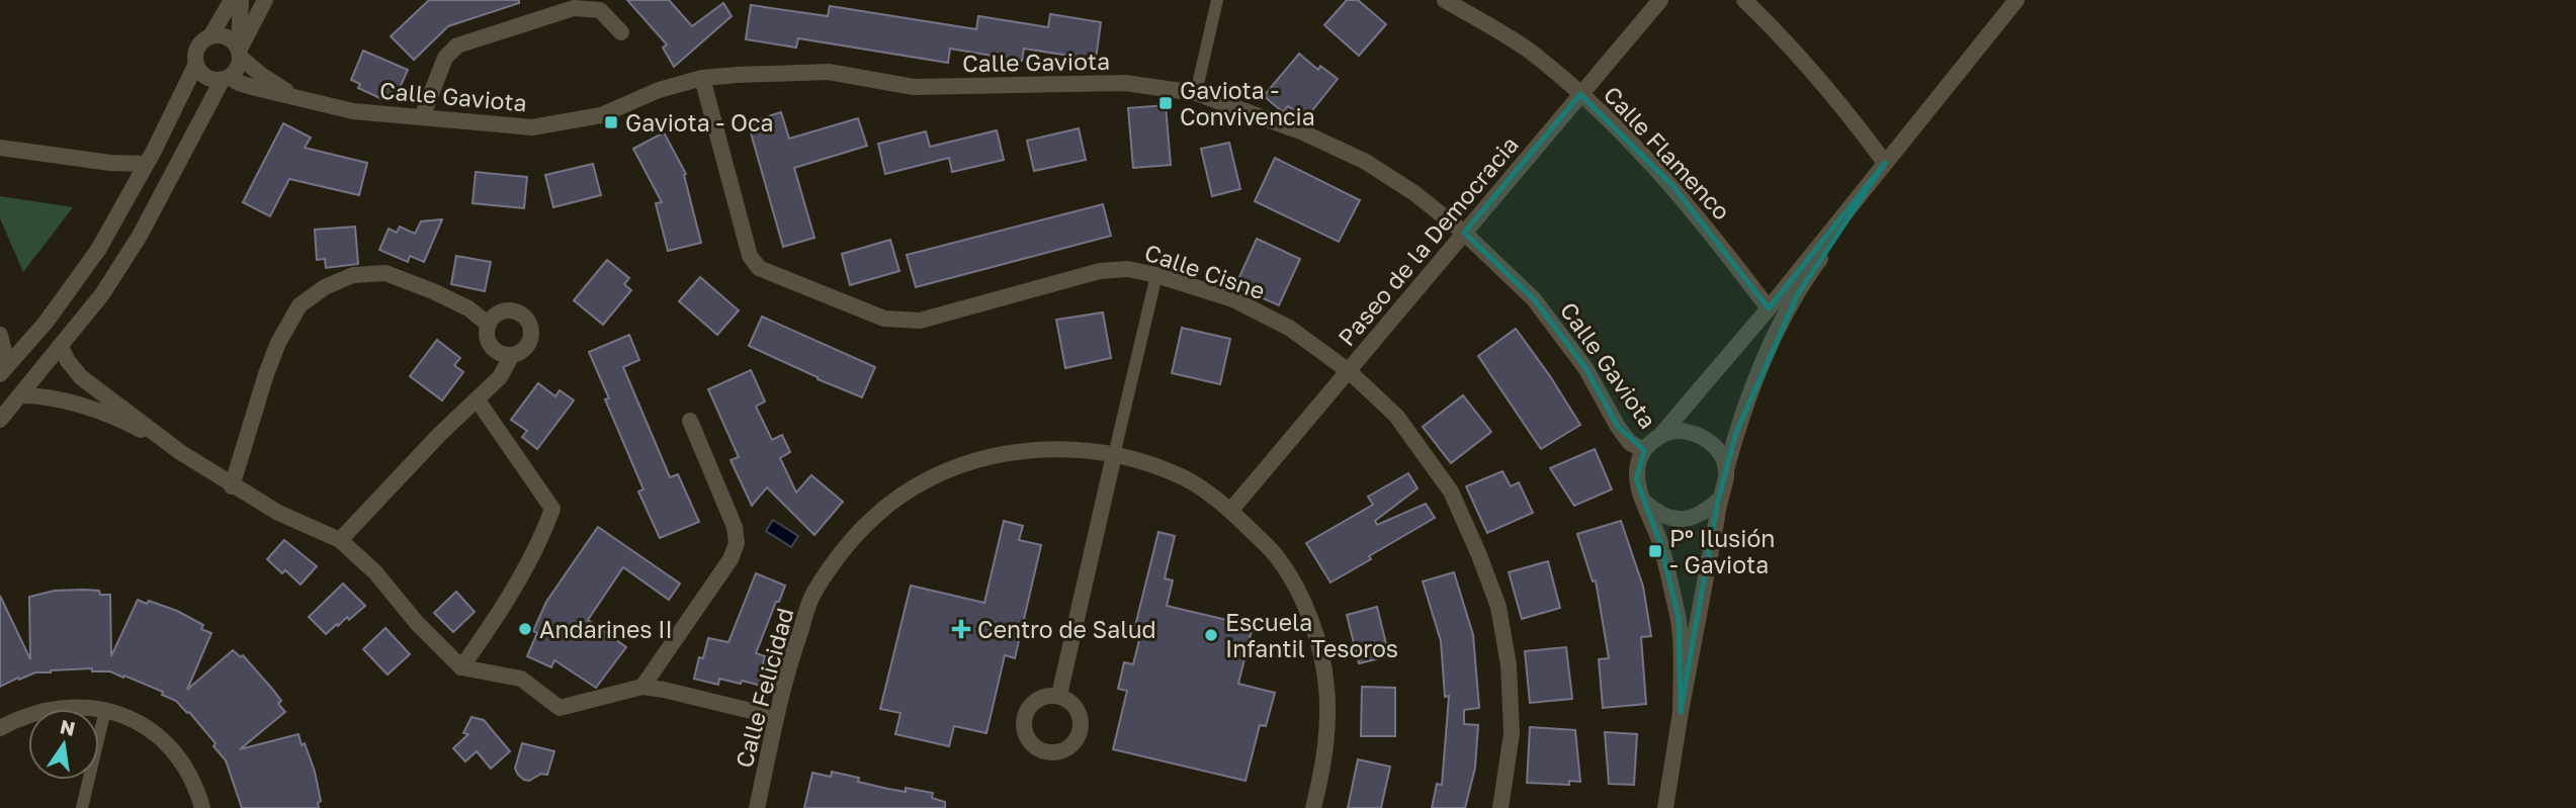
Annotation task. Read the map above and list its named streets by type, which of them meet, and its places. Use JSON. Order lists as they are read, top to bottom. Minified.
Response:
{"streets":{"street":["Calle Gaviota","Calle Flamenco","Paseo de la Democracia","Calle Cisne","Calle Felicidad"]},"crossings":[["Calle Gaviota","Paseo de la Democracia"],["Calle Gaviota","Calle Cisne"],["Calle Flamenco","Paseo de la Democracia"],["Paseo de la Democracia","Calle Cisne"],["Paseo de la Democracia","Calle Felicidad"]],"places":{"transit":["Gaviota - Convivencia","Gaviota - Oca","Pº Ilusión - Gaviota"],"other":["Andarines II","Escuela Infantil Tesoros"],"health":["Centro de Salud"]},"north":"top"}
